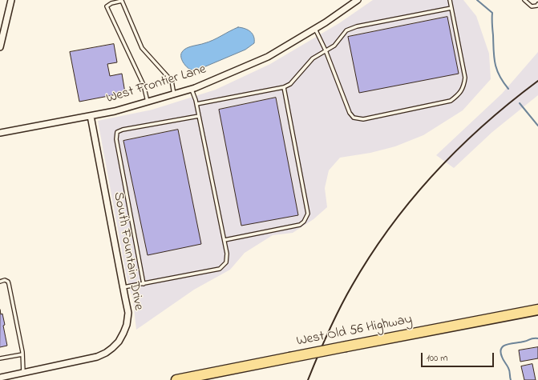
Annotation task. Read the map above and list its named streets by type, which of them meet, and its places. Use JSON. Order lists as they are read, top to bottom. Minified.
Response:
{"streets":{"highway":["West Old 56 Highway"],"street":["West Frontier Lane","South Fountain Drive"]},"crossings":[["West Frontier Lane","South Fountain Drive"]],"scale_bar":"100 m"}
